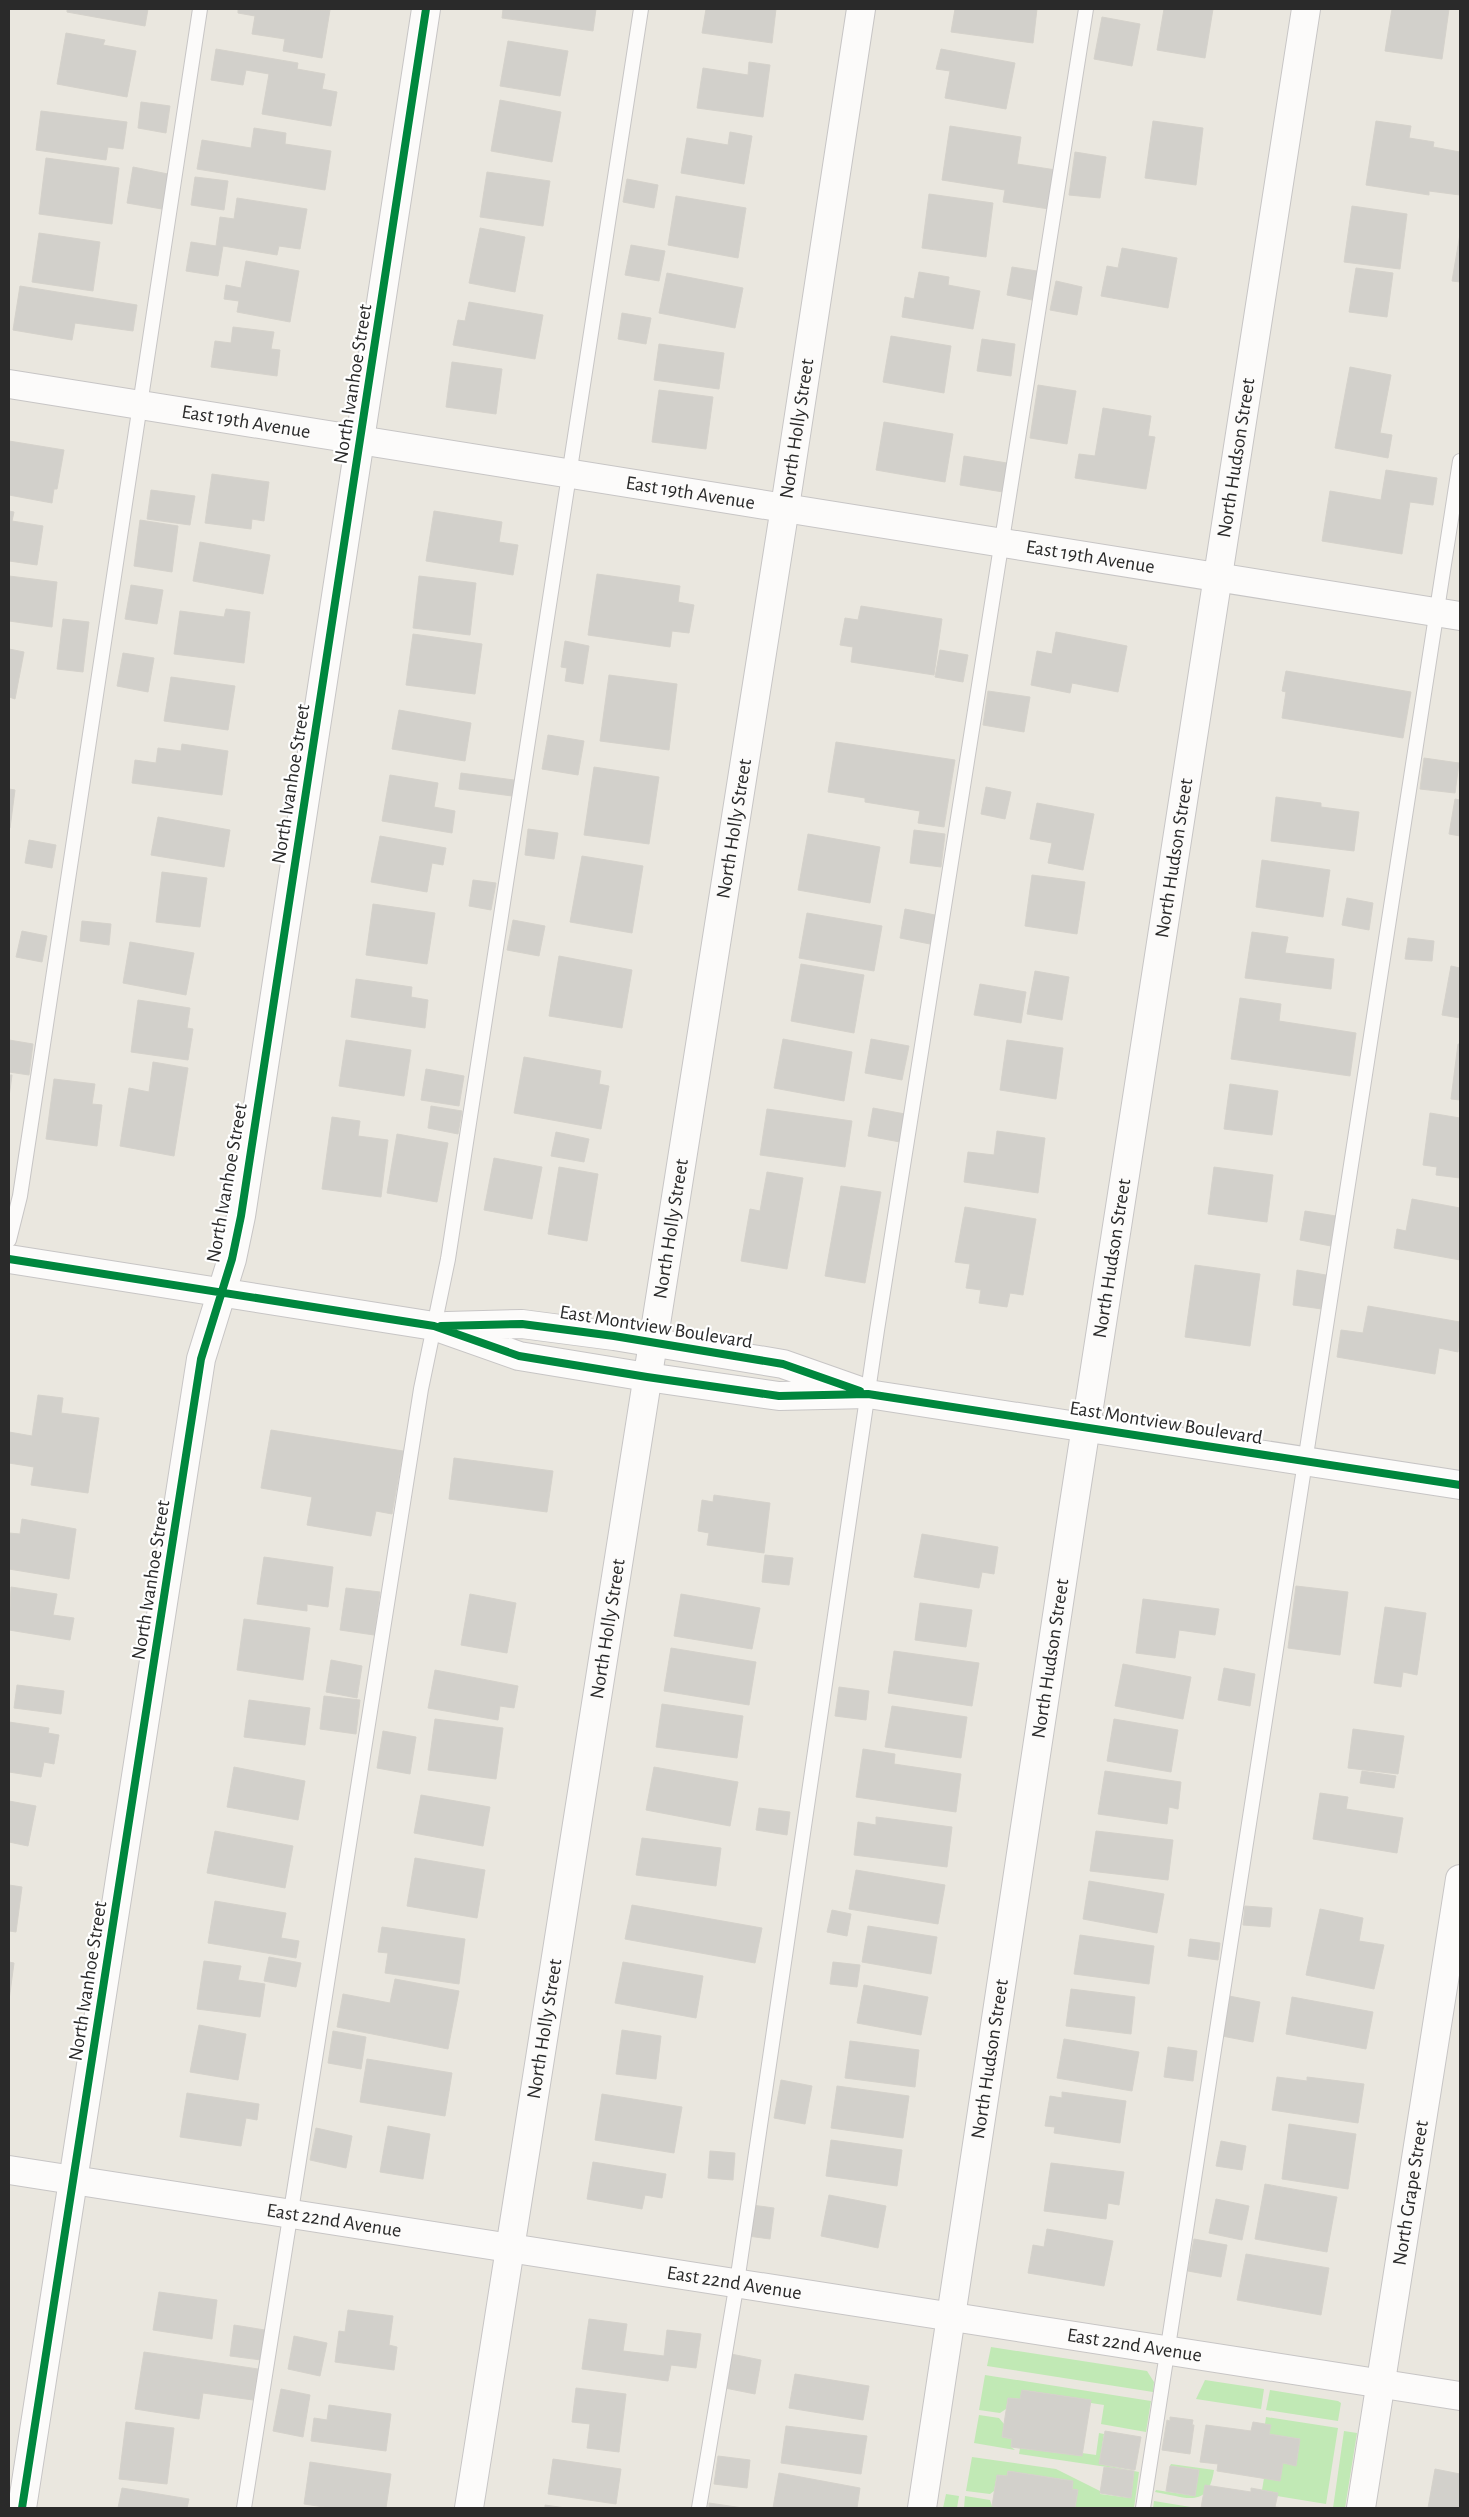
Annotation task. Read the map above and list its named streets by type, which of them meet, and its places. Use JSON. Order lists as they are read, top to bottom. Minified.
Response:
{"streets":{"street":["North Ivanhoe Street","East 19th Avenue","North Holly Street","North Hudson Street","East Montview Boulevard","North Grape Street","East 22nd Avenue"]},"crossings":[["North Ivanhoe Street","East 19th Avenue"],["North Ivanhoe Street","East Montview Boulevard"],["North Ivanhoe Street","East 22nd Avenue"],["East 19th Avenue","North Holly Street"],["East 19th Avenue","North Hudson Street"],["North Holly Street","East Montview Boulevard"],["North Holly Street","East 22nd Avenue"],["North Hudson Street","East Montview Boulevard"],["North Hudson Street","East 22nd Avenue"],["North Grape Street","East 22nd Avenue"]]}
